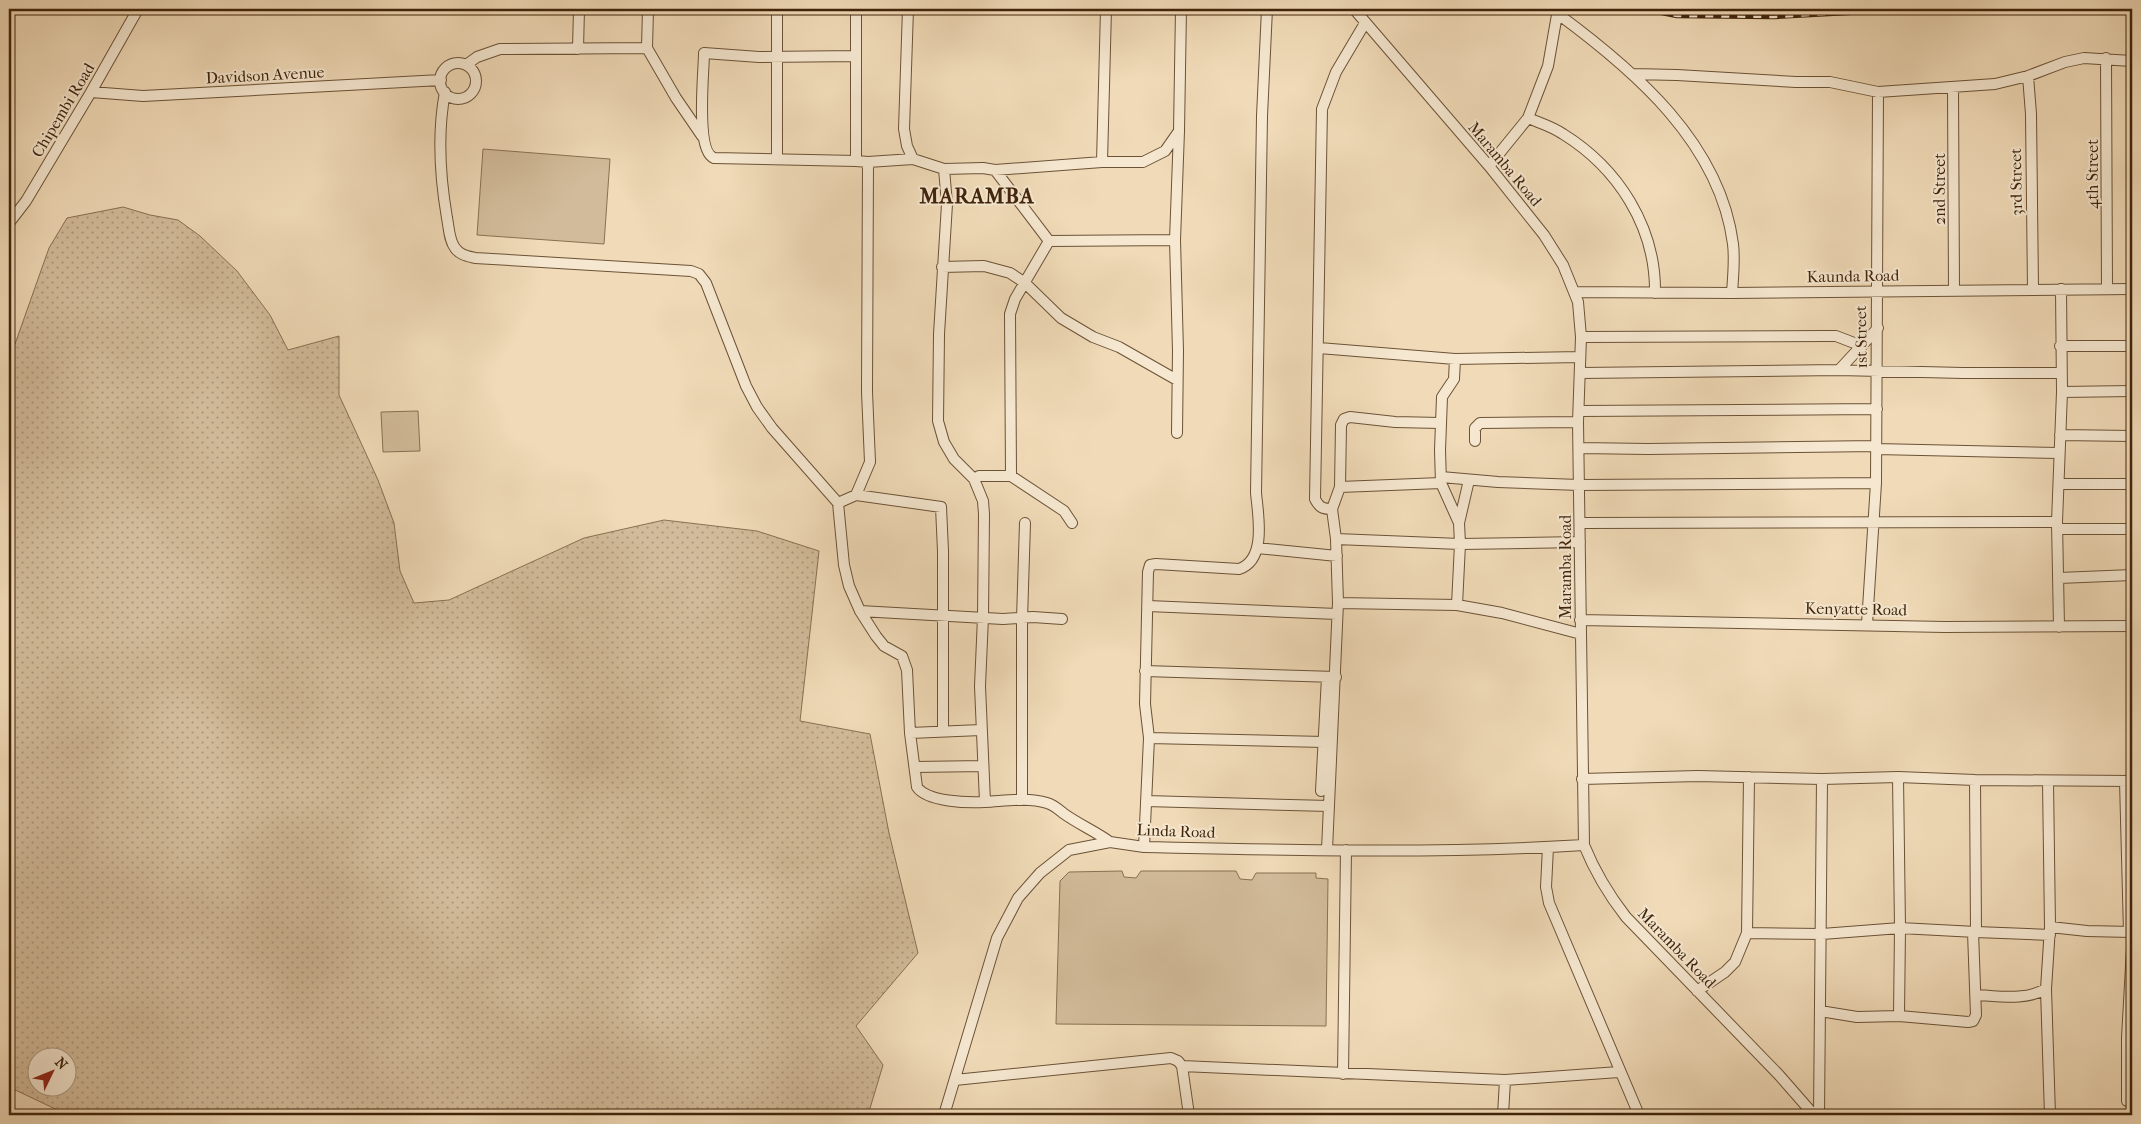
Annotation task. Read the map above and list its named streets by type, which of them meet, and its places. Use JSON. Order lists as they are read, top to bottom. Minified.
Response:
{"streets":{"street":["Davidson Avenue","Chipembi Road","Maramba Road","4th Street","3rd Street","2nd Street","Kaunda Road","1st Street","Kenyatte Road","Linda Road"]},"crossings":[["Davidson Avenue","Chipembi Road"],["Maramba Road","Kaunda Road"],["Maramba Road","Kenyatte Road"],["Maramba Road","Linda Road"],["4th Street","Kaunda Road"],["3rd Street","Kaunda Road"],["2nd Street","Kaunda Road"],["Kaunda Road","1st Street"],["1st Street","Kenyatte Road"]],"districts":["MARAMBA"],"north":"top right"}
